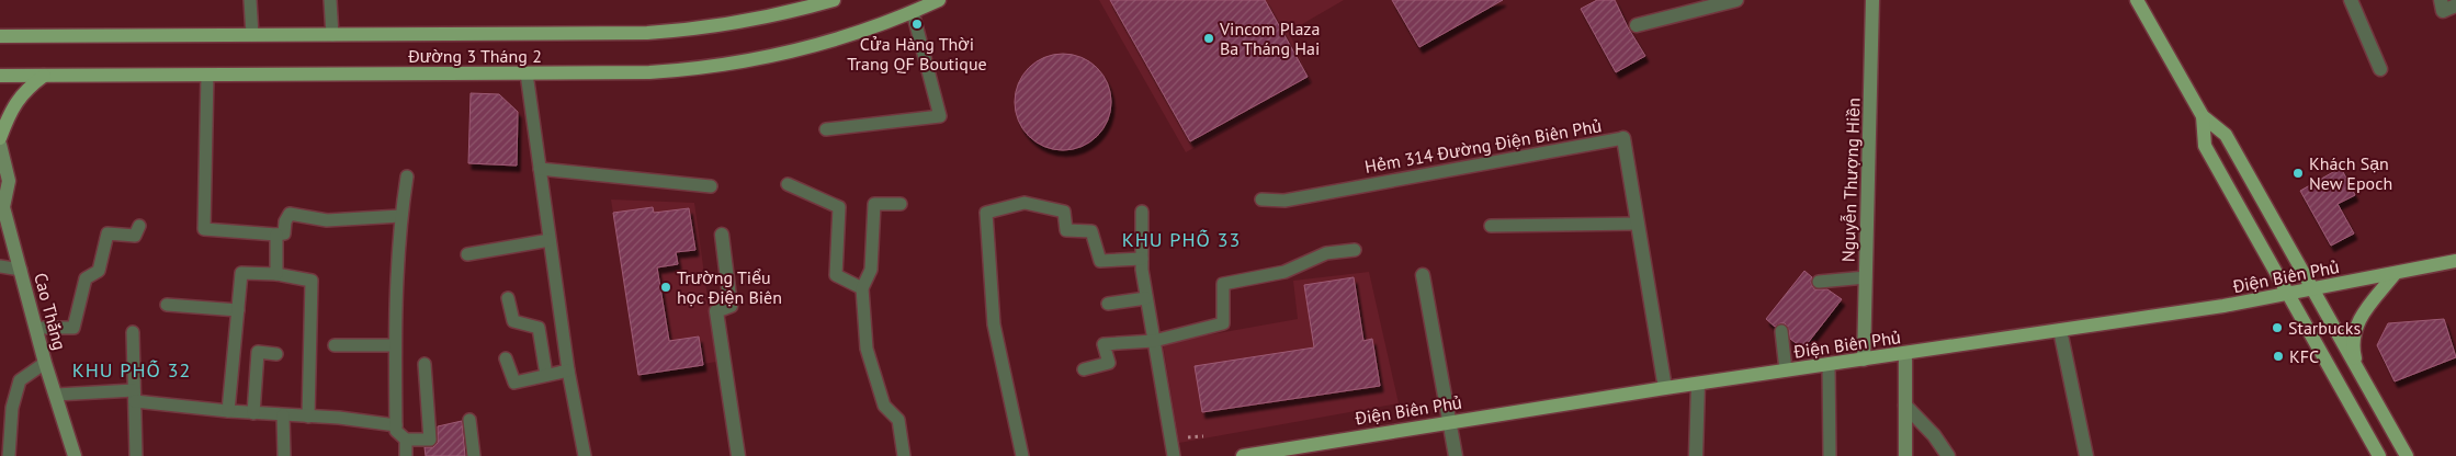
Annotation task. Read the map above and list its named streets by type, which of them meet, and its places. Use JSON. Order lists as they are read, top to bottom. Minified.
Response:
{"streets":{"main road":["Đường 3 Tháng 2","Điện Biên Phủ"],"street":["Hẻm 314 Đường Điện Biên Phủ","Nguyễn Thượng Hiền","Cao Thắng"]},"crossings":[["Hẻm 314 Đường Điện Biên Phủ","Điện Biên Phủ"],["Nguyễn Thượng Hiền","Điện Biên Phủ"]],"districts":["KHU PHỐ 33","KHU PHỐ 32"],"places":["Cửa Hàng Thời Trang QF Boutique","Vincom Plaza Ba Tháng Hai","Khách Sạn New Epoch","Trường Tiểu học Điện Biên","Starbucks","KFC"]}
